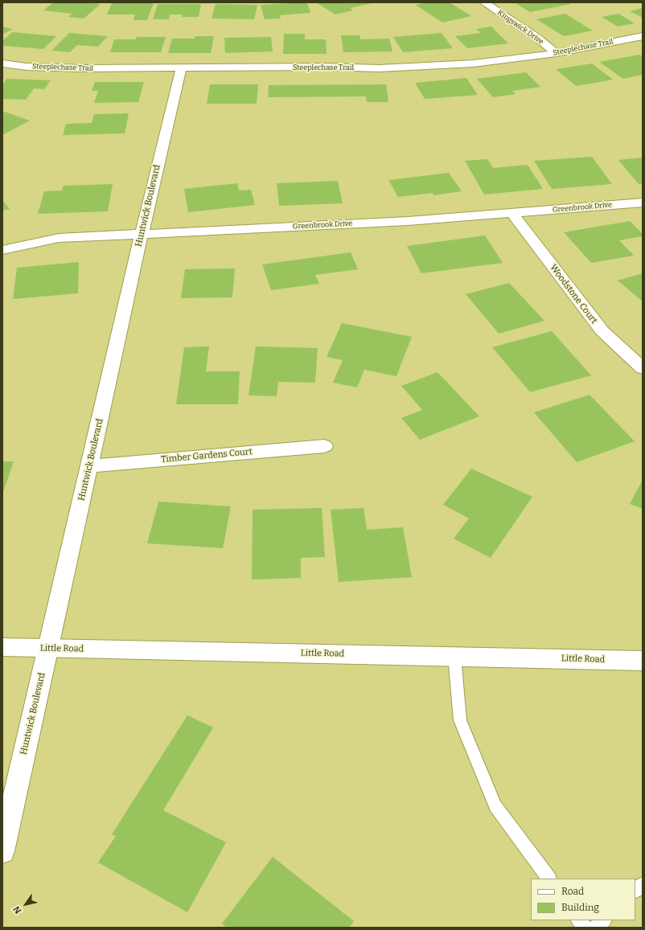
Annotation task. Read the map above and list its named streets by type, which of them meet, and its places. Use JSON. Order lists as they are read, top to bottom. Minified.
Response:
{"streets":{"street":["Kingswick Drive","Steeplechase Trail","Huntwick Boulevard","Greenbrook Drive","Woodstone Court","Timber Gardens Court","Little Road"]},"crossings":[["Kingswick Drive","Steeplechase Trail"],["Steeplechase Trail","Huntwick Boulevard"],["Huntwick Boulevard","Greenbrook Drive"],["Huntwick Boulevard","Timber Gardens Court"],["Huntwick Boulevard","Little Road"],["Greenbrook Drive","Woodstone Court"]],"legend":["Road","Building"],"north":"bottom left"}
